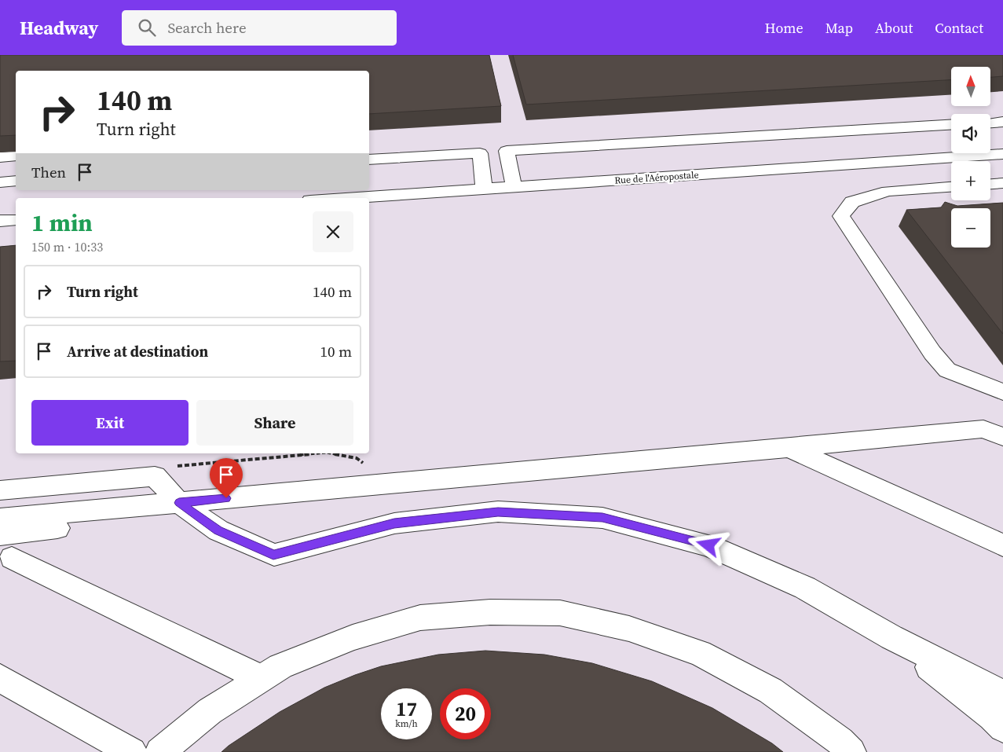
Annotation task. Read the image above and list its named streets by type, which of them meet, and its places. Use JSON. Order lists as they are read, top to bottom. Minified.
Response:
{"streets":{"street":["Rue de l'Aéropostale"]},"north":"top","page":{"header":"Headway","search":"Search here","nav":["Home","Map","About","Contact"],"map_buttons":["+","−"],"turn":["140 m","Turn right"],"then":"Then","heading":["1 min","150 m · 10:33"],"list":[{"name":"Turn right","value":"140 m"},{"name":"Arrive at destination","value":"10 m"}],"buttons":["Exit","Share"],"speed":"17 km/h","limit":"20"}}
